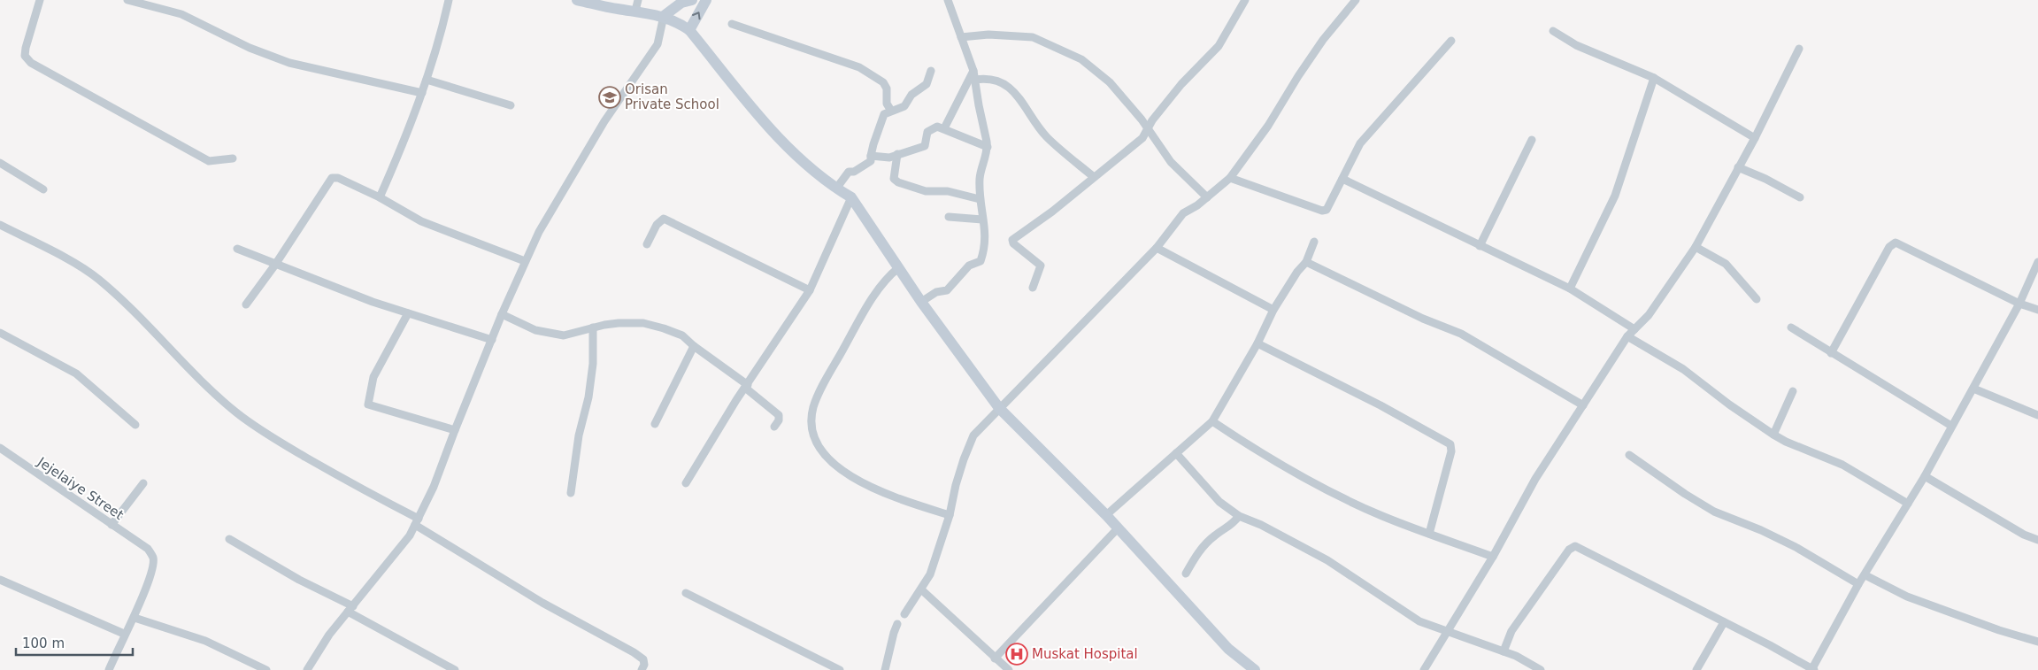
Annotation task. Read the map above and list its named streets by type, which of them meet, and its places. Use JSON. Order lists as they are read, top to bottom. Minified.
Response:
{"streets":{"street":["Jejelaiye Street"]},"places":{"school or university":["Orisan Private School"],"hospital":["Muskat Hospital"]},"scale_bar":"100 m"}
